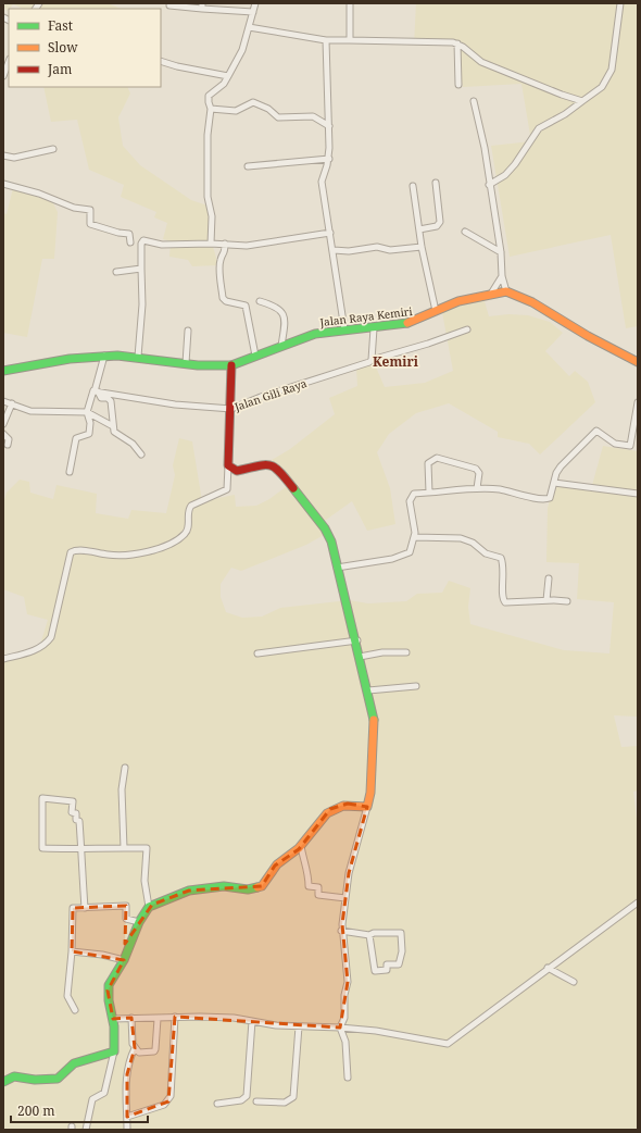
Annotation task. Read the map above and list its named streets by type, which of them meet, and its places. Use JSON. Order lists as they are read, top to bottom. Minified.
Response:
{"streets":{"street":["Jalan Raya Kemiri","Jalan Gili Raya"]},"districts":["Kemiri"],"legend":["Fast","Slow","Jam"],"scale_bar":"200 m"}
